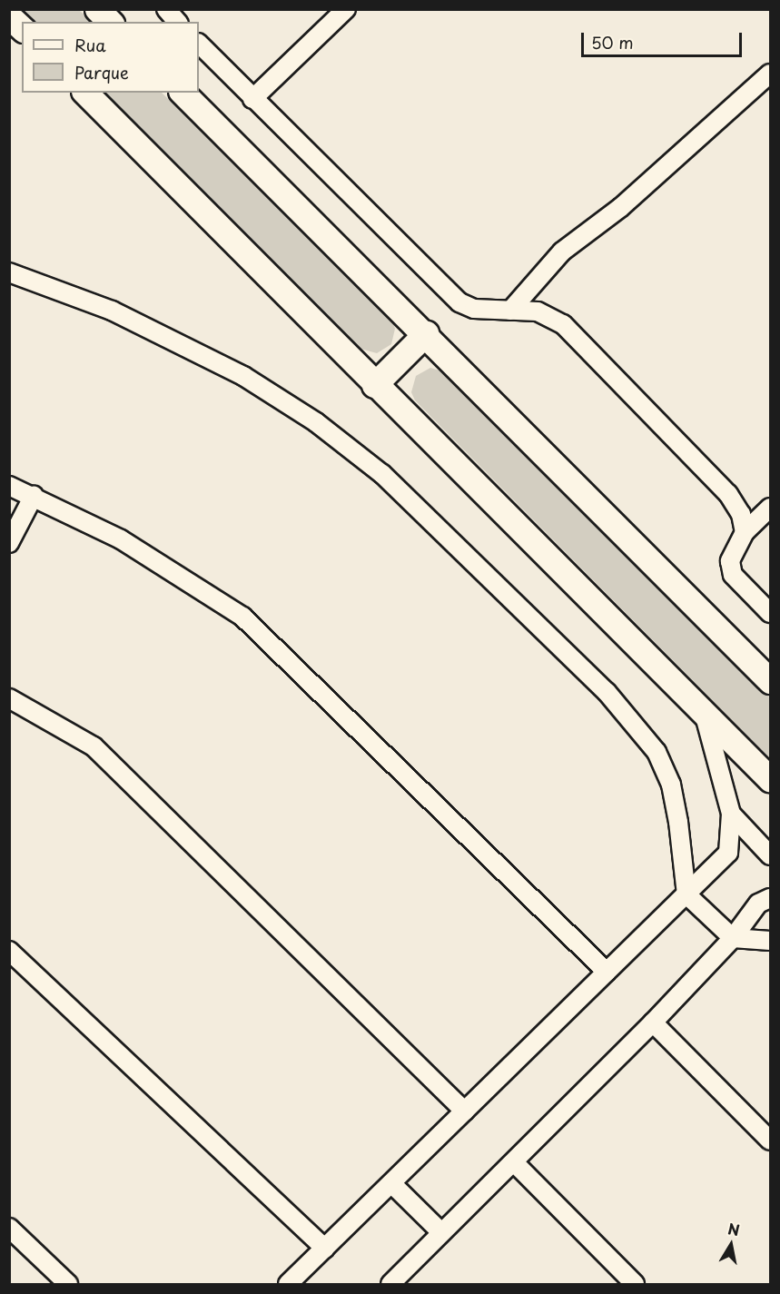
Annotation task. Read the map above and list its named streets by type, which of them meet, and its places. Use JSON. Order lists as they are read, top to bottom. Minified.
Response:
{"legend":["Rua","Parque"],"scale_bar":"50 m","north":"top"}
